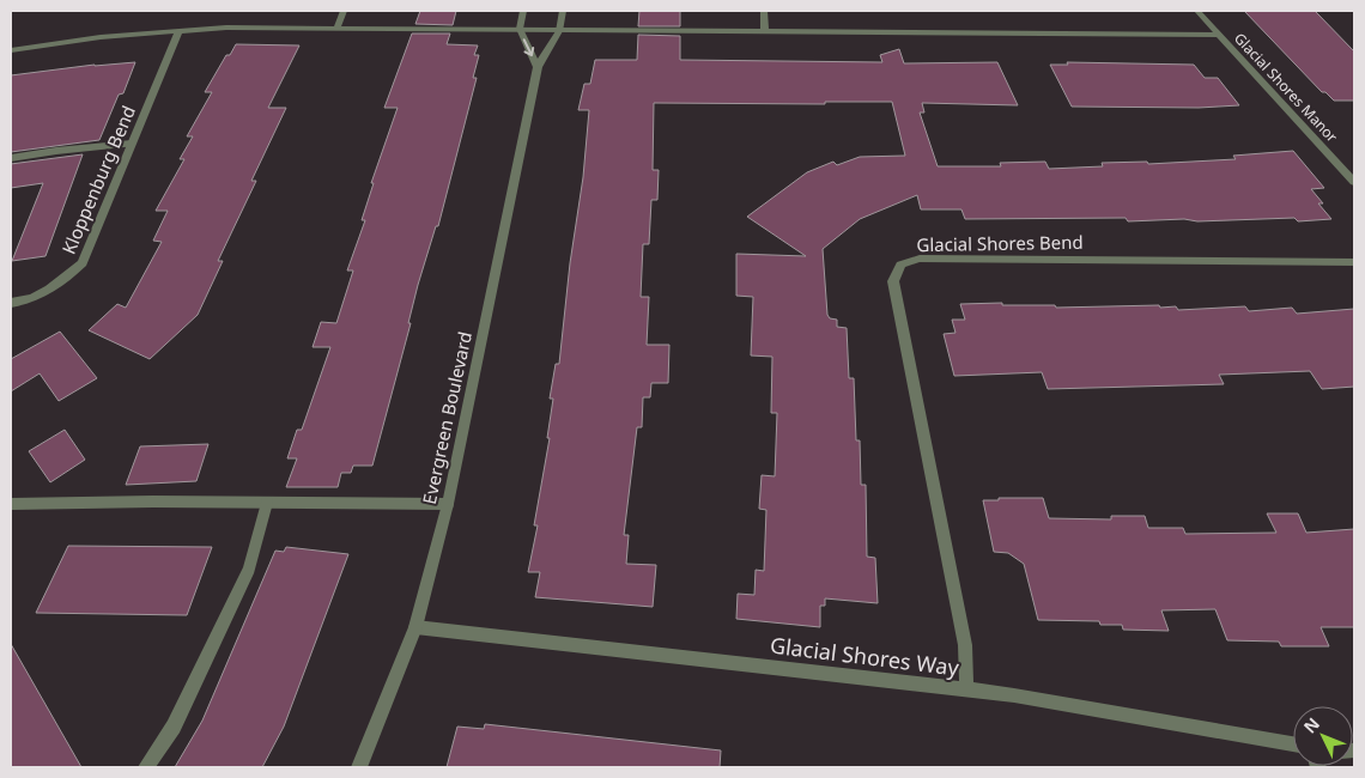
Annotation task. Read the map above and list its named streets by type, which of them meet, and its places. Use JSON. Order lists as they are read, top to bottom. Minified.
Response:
{"streets":{"street":["Glacial Shores Manor","Kloppenburg Bend","Glacial Shores Bend","Evergreen Boulevard","Glacial Shores Way"]},"crossings":[["Glacial Shores Manor","Kloppenburg Bend"],["Glacial Shores Manor","Evergreen Boulevard"],["Glacial Shores Bend","Glacial Shores Way"],["Evergreen Boulevard","Glacial Shores Way"]],"north":"top left"}
